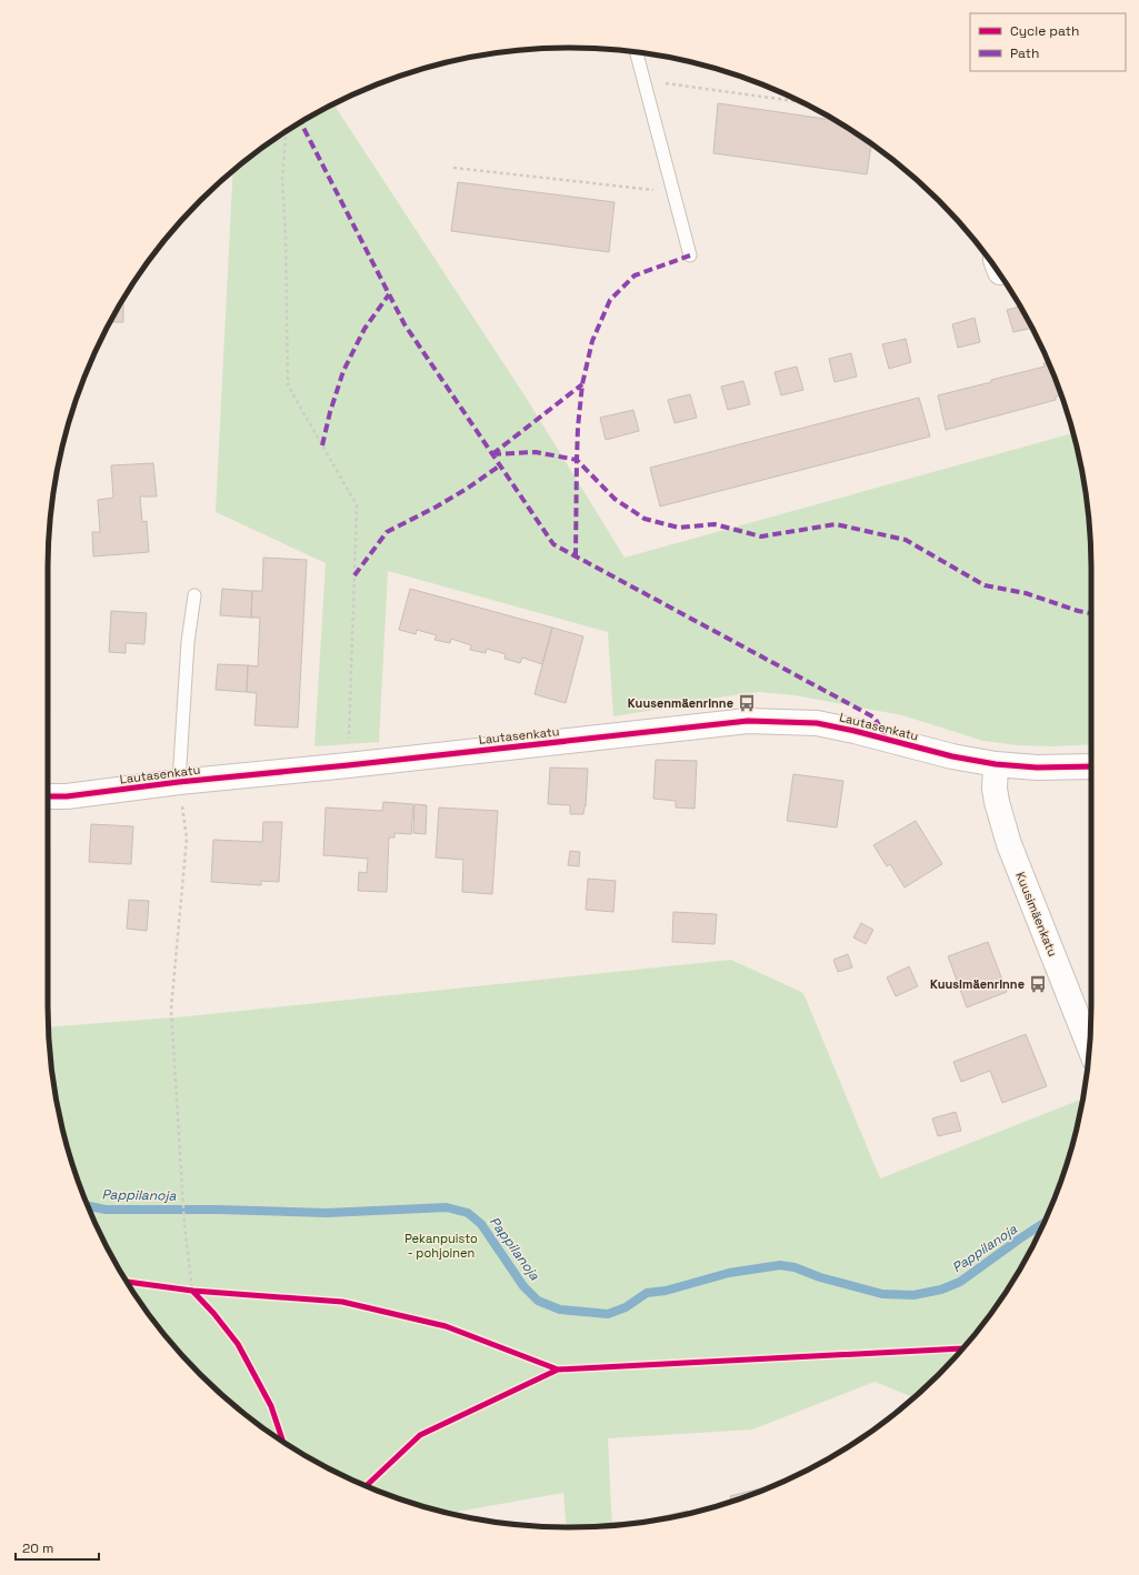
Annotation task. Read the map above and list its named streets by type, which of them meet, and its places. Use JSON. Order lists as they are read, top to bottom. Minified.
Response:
{"streets":{"street":["Lautasenkatu","Kuusimäenkatu"]},"crossings":[["Lautasenkatu","Kuusimäenkatu"]],"water":["Pappilanoja"],"parks":["Pekanpuisto - pohjoinen"],"places":{"bus stop":["Kuusenmäenrinne","Kuusimäenrinne"]},"legend":["Cycle path","Path"],"scale_bar":"20 m"}
